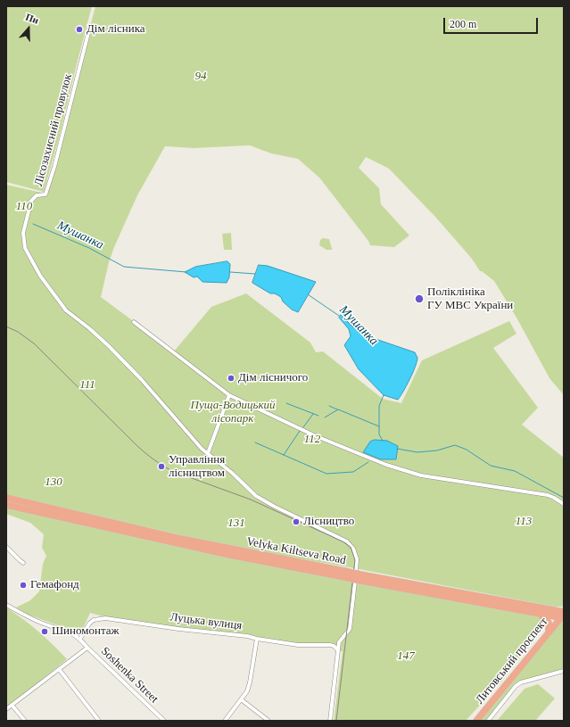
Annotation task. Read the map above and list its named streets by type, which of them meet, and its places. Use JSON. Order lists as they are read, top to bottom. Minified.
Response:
{"streets":{"main road":["Velyka Kiltseva Road","Литовський проспект"],"street":["Лісозахисний провулок","Луцька вулиця","Soshenka Street"]},"crossings":[["Лісозахисний провулок","Луцька вулиця"],["Velyka Kiltseva Road","Литовський проспект"],["Луцька вулиця","Soshenka Street"]],"water":["Мушанка"],"parks":["94","110","111","Пуща-Водицький лісопарк","112","130","113","131","147"],"places":["Дім лісника","Поліклініка ГУ МВС України","Дім лісничого","Управління лісництвом","Лісництво","Гемафонд","Шиномонтаж"],"scale_bar":"200 m","north":"top"}
